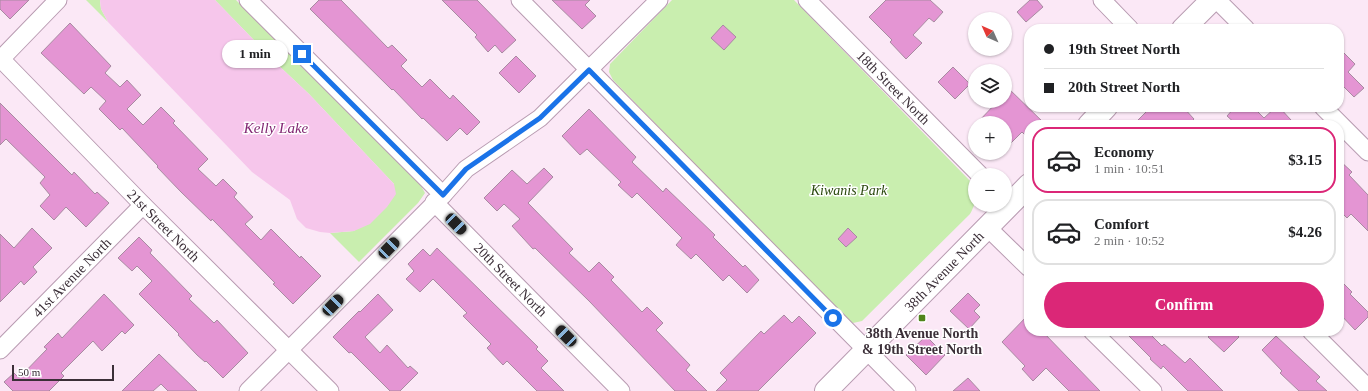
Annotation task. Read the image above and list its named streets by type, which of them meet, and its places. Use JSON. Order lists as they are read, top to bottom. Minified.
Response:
{"streets":{"main road":["38th Avenue North"],"street":["18th Street North","21st Street North","41st Avenue North","20th Street North"]},"crossings":[["21st Street North","41st Avenue North"]],"water":["Kelly Lake"],"parks":["Kiwanis Park"],"places":{"transit":["38th Avenue North & 19th Street North"]},"scale_bar":"50 m","north":"top left","page":{"map_buttons":["+","−"],"banner":["19th Street North","20th Street North"],"bubble":"1 min","list":[{"name":"Economy","note":"1 min · 10:51","value":"$3.15"},{"name":"Comfort","note":"2 min · 10:52","value":"$4.26"}],"buttons":"Confirm","scale":"50 m"}}
